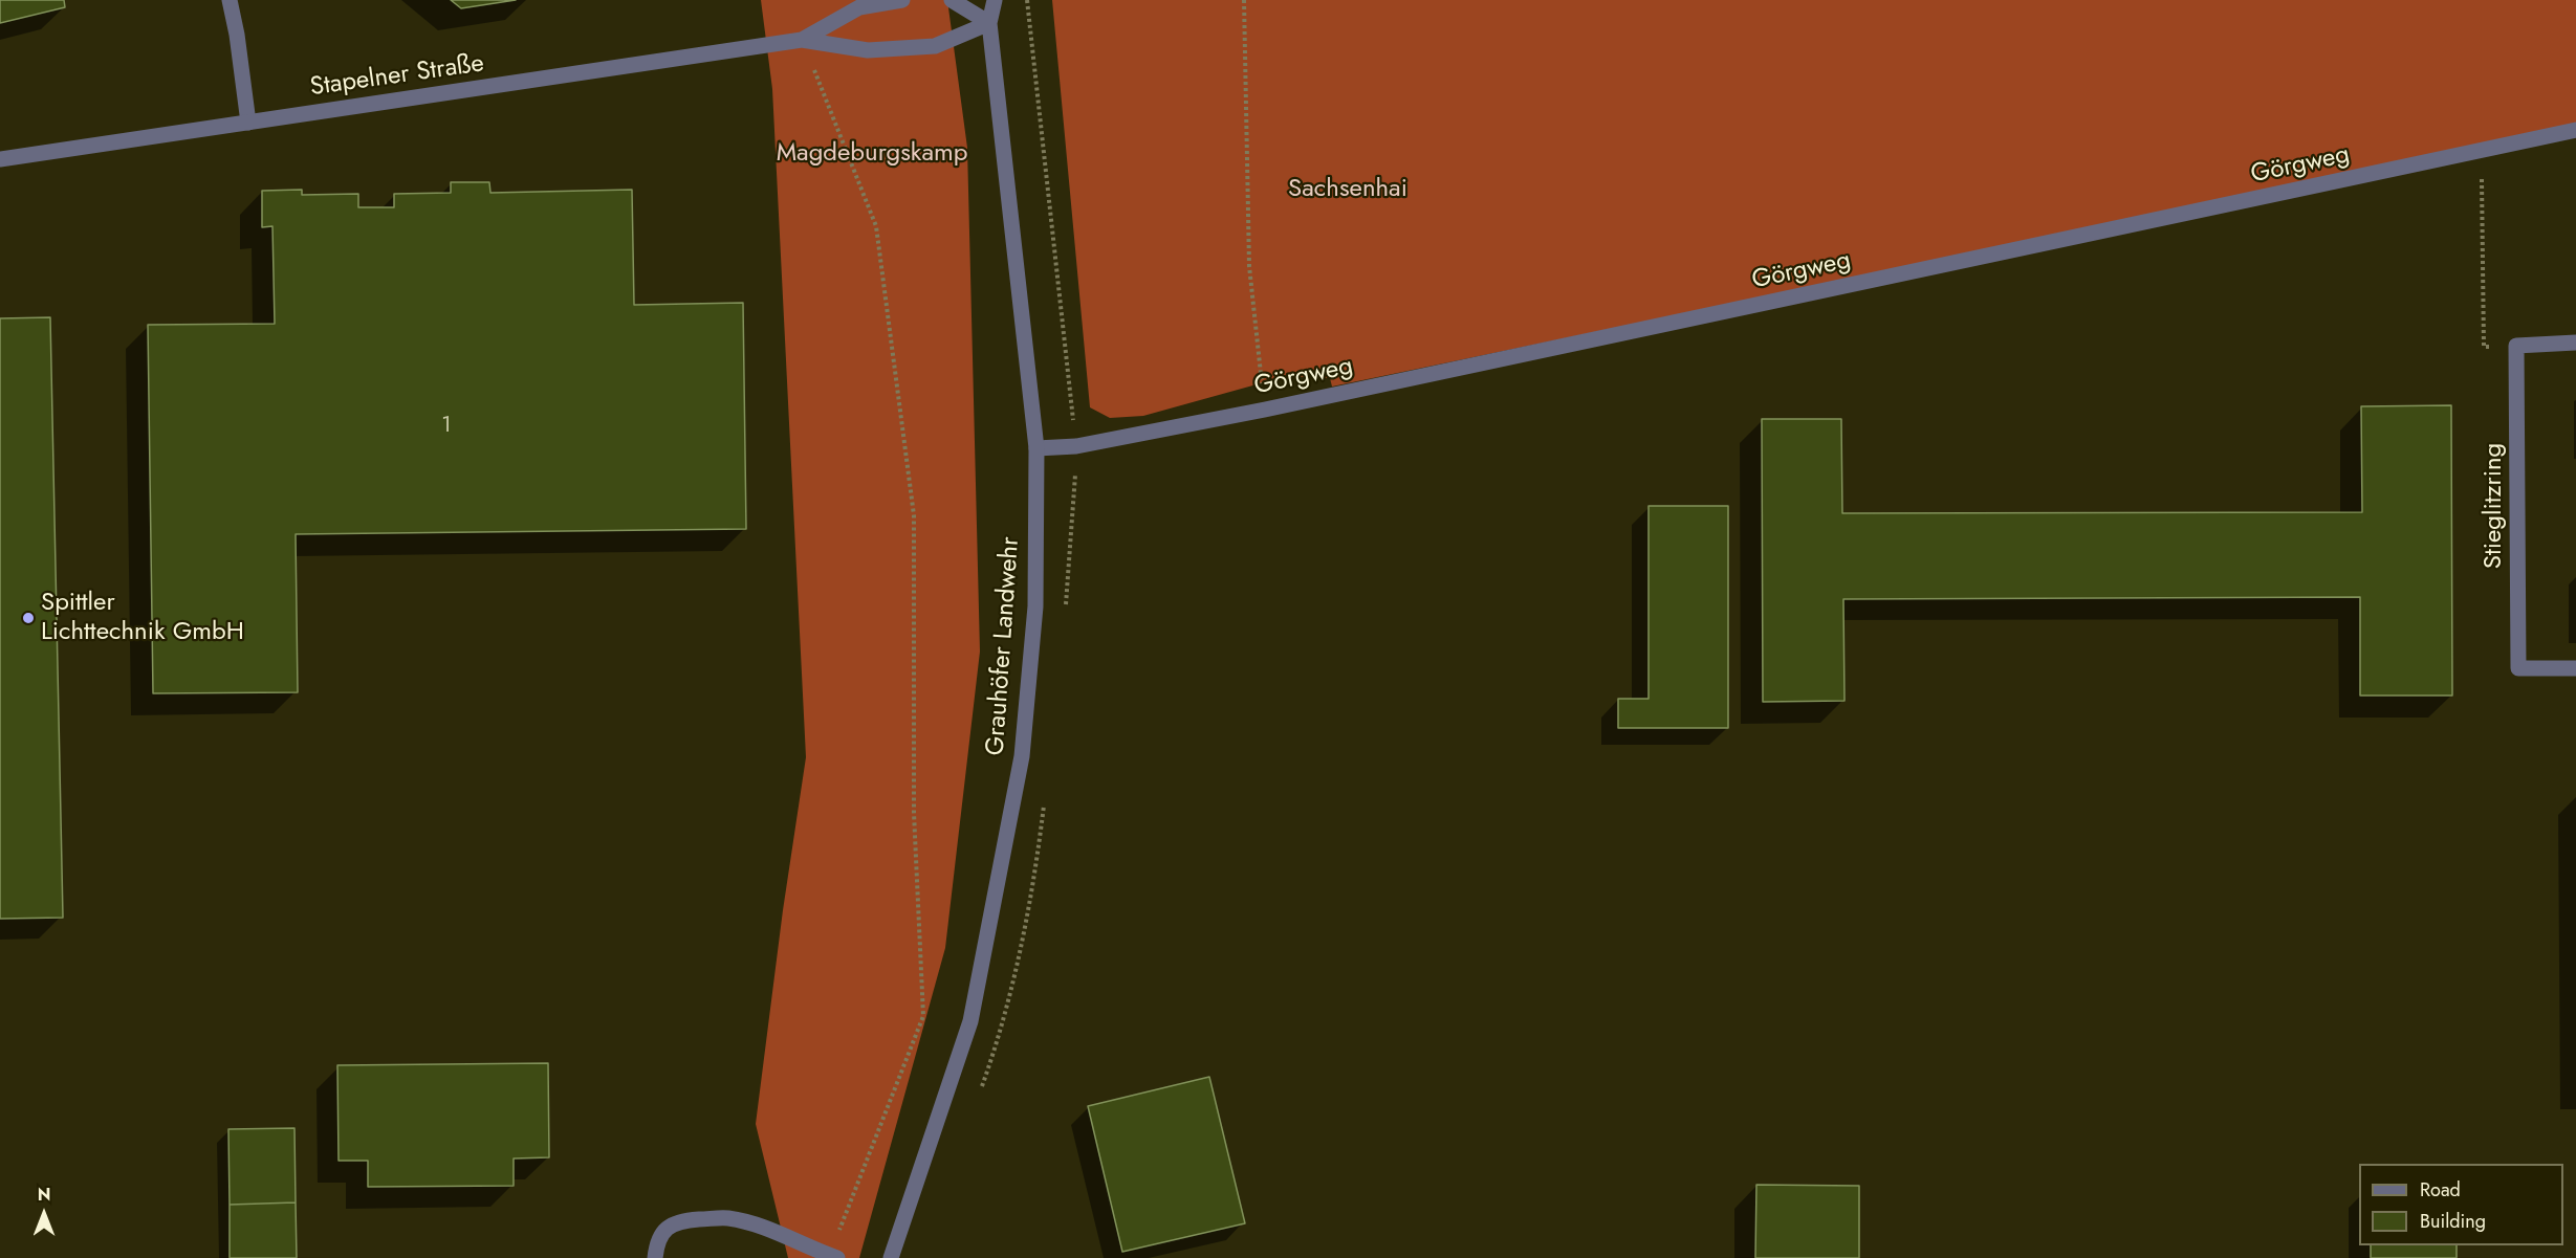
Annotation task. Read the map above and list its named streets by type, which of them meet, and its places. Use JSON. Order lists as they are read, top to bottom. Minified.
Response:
{"streets":{"street":["Stapelner Straße","Görgweg","Stieglitzring","Grauhöfer Landwehr"]},"crossings":[["Stapelner Straße","Grauhöfer Landwehr"],["Görgweg","Grauhöfer Landwehr"]],"parks":["Magdeburgskamp","Sachsenhai"],"places":["Spittler Lichttechnik GmbH"],"house_numbers":["1"],"legend":["Road","Building"],"north":"top"}
